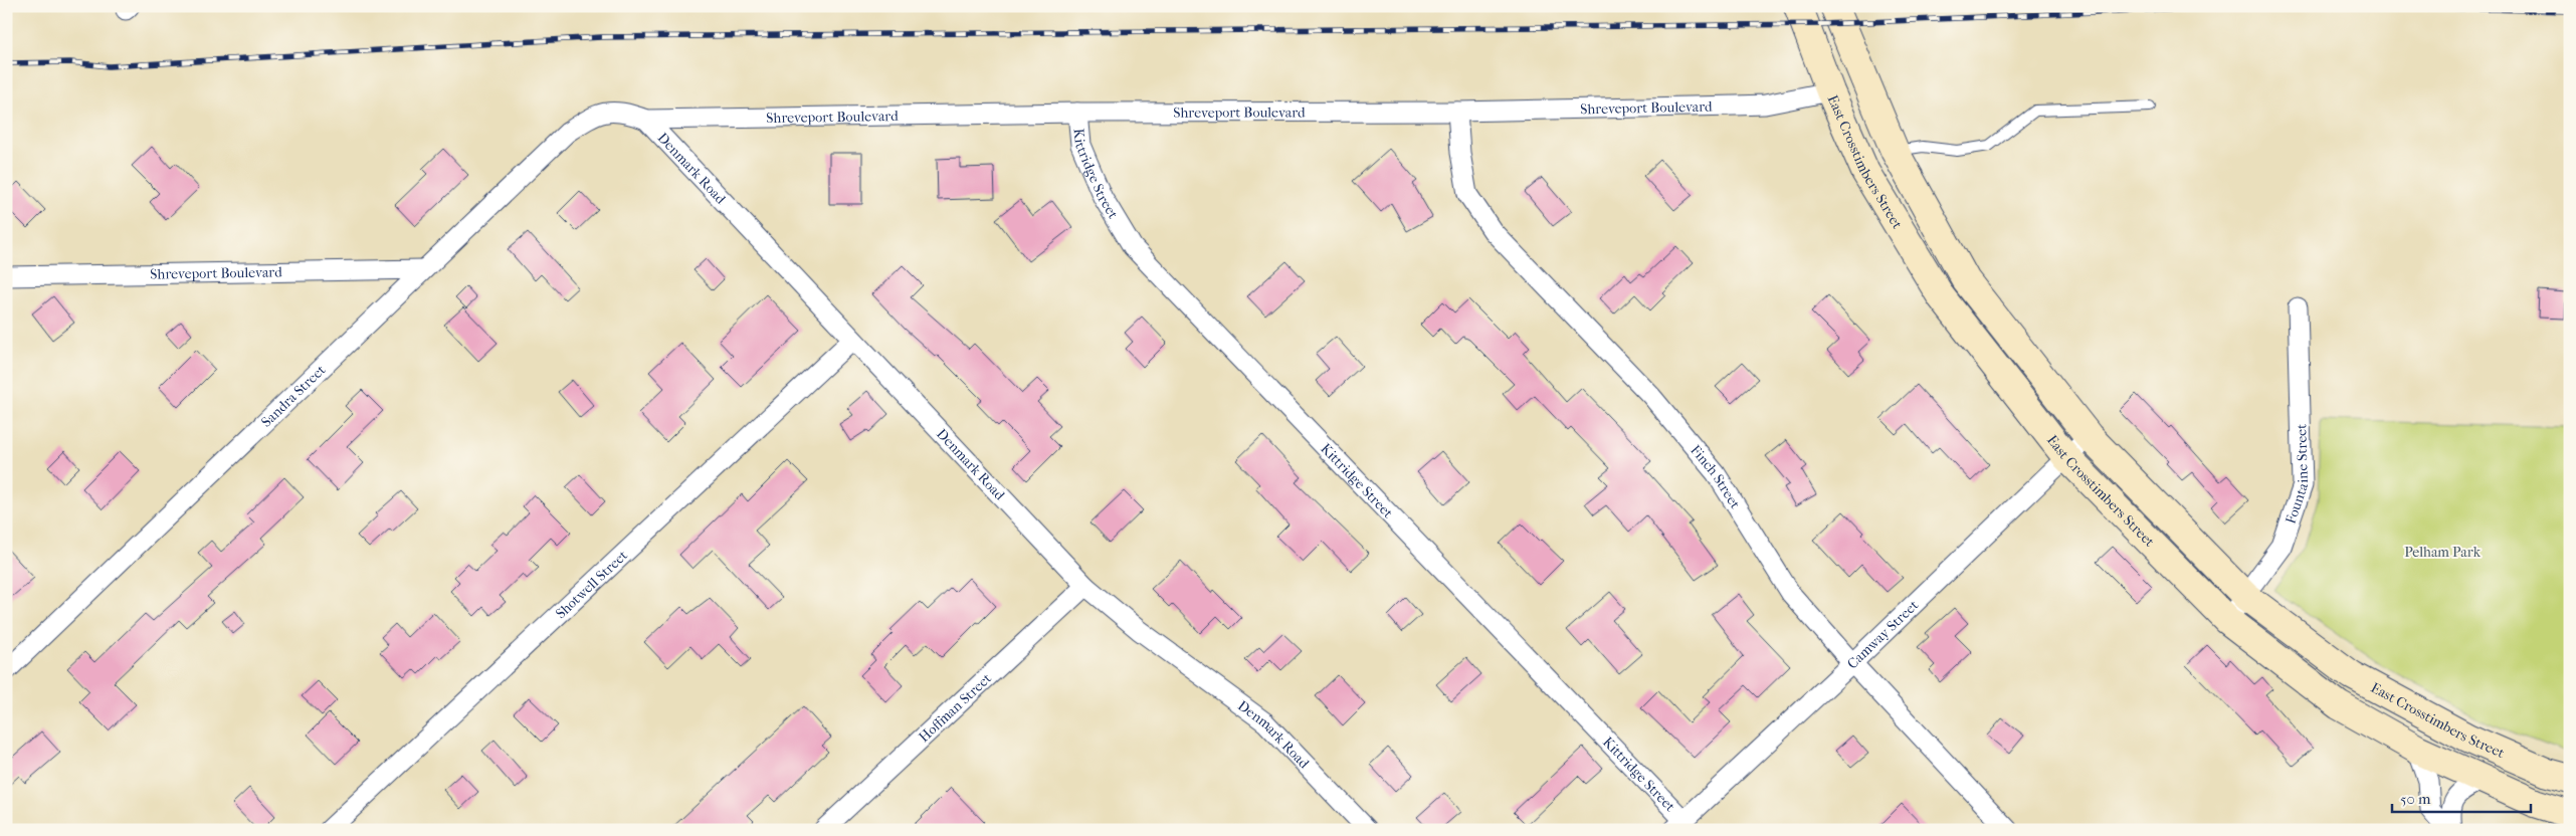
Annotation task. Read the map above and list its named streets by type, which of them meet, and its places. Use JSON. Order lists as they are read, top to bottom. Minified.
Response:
{"streets":{"main road":["East Crosstimbers Street"],"street":["Shreveport Boulevard","Denmark Road","Kittridge Street","Sandra Street","Fountaine Street","Finch Street","Shotwell Street","Camway Street","Hoffman Street"]},"crossings":[["Shreveport Boulevard","East Crosstimbers Street"],["Shreveport Boulevard","Denmark Road"],["Shreveport Boulevard","Kittridge Street"],["Shreveport Boulevard","Sandra Street"],["Shreveport Boulevard","Finch Street"],["East Crosstimbers Street","Fountaine Street"],["East Crosstimbers Street","Camway Street"],["Denmark Road","Sandra Street"],["Denmark Road","Shotwell Street"],["Denmark Road","Hoffman Street"],["Kittridge Street","Camway Street"],["Finch Street","Camway Street"]],"parks":["Pelham Park"],"scale_bar":"50 m"}
